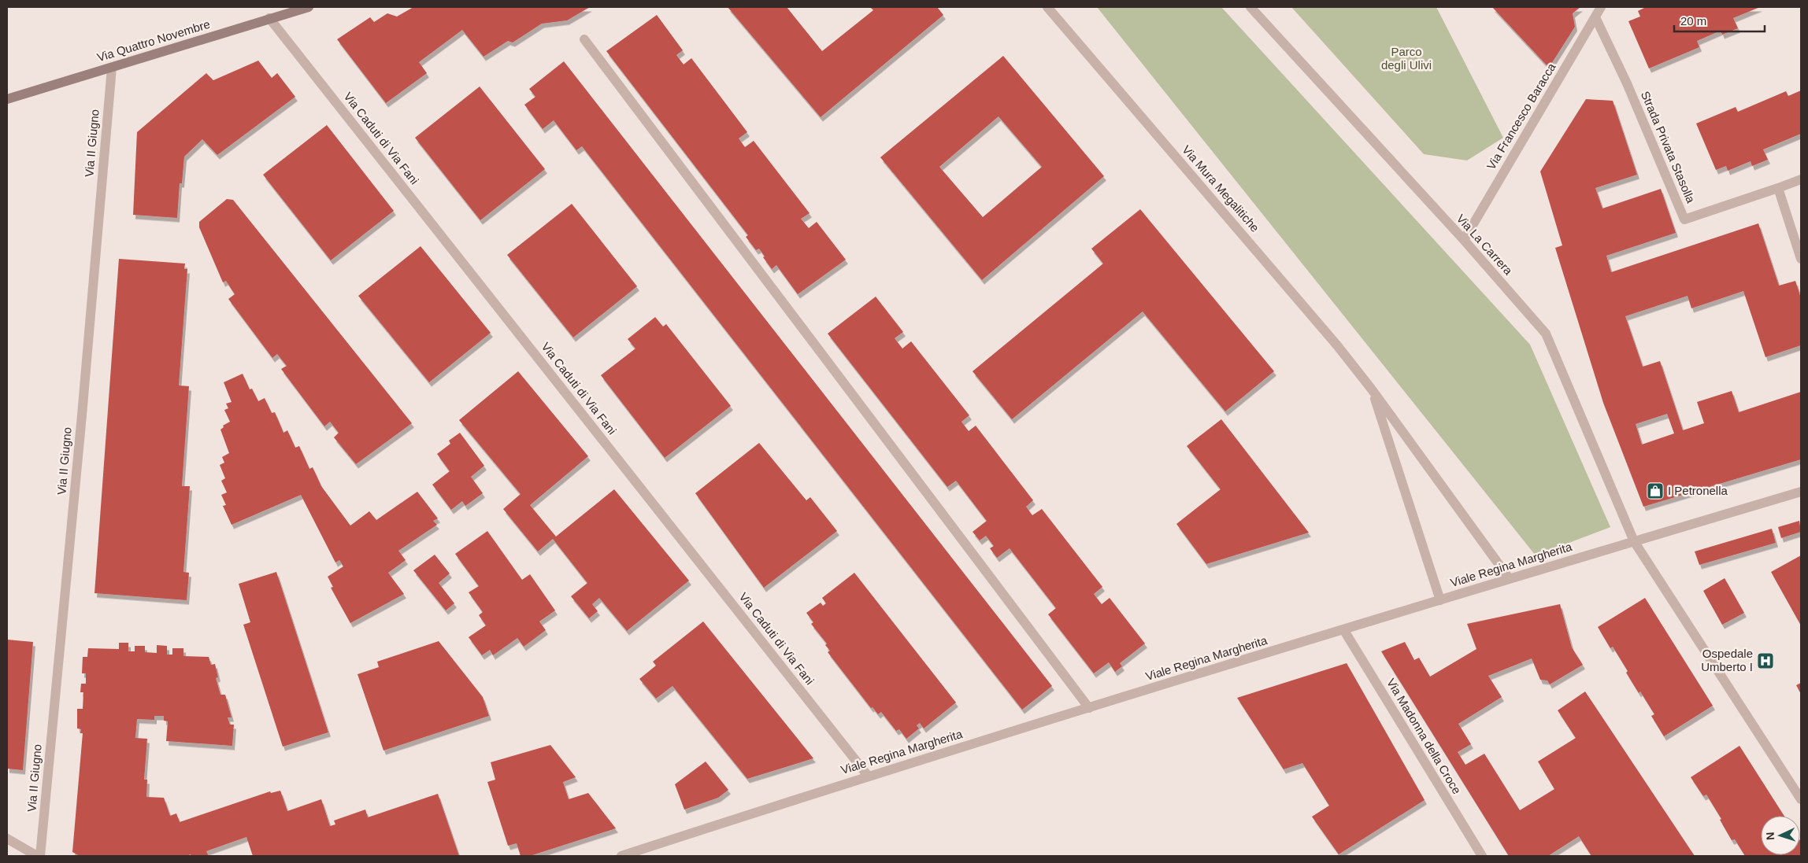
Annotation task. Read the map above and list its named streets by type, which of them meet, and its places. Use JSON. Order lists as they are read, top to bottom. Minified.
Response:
{"streets":{"main road":["Via Quattro Novembre"],"street":["Via Francesco Baracca","Via Caduti di Via Fani","Via II Giugno","Strada Privata Stasolla","Via Mura Megalitiche","Via La Carrera","Viale Regina Margherita","Via Madonna della Croce"]},"crossings":[["Via Quattro Novembre","Via Caduti di Via Fani"],["Via Quattro Novembre","Via II Giugno"],["Via Francesco Baracca","Strada Privata Stasolla"],["Via Francesco Baracca","Via La Carrera"],["Via Caduti di Via Fani","Viale Regina Margherita"],["Via Mura Megalitiche","Viale Regina Margherita"],["Via La Carrera","Viale Regina Margherita"],["Viale Regina Margherita","Via Madonna della Croce"]],"parks":["Parco degli Ulivi"],"places":{"shop":["I Petronella"],"hospital":["Ospedale Umberto I"]},"scale_bar":"20 m","north":"left"}
